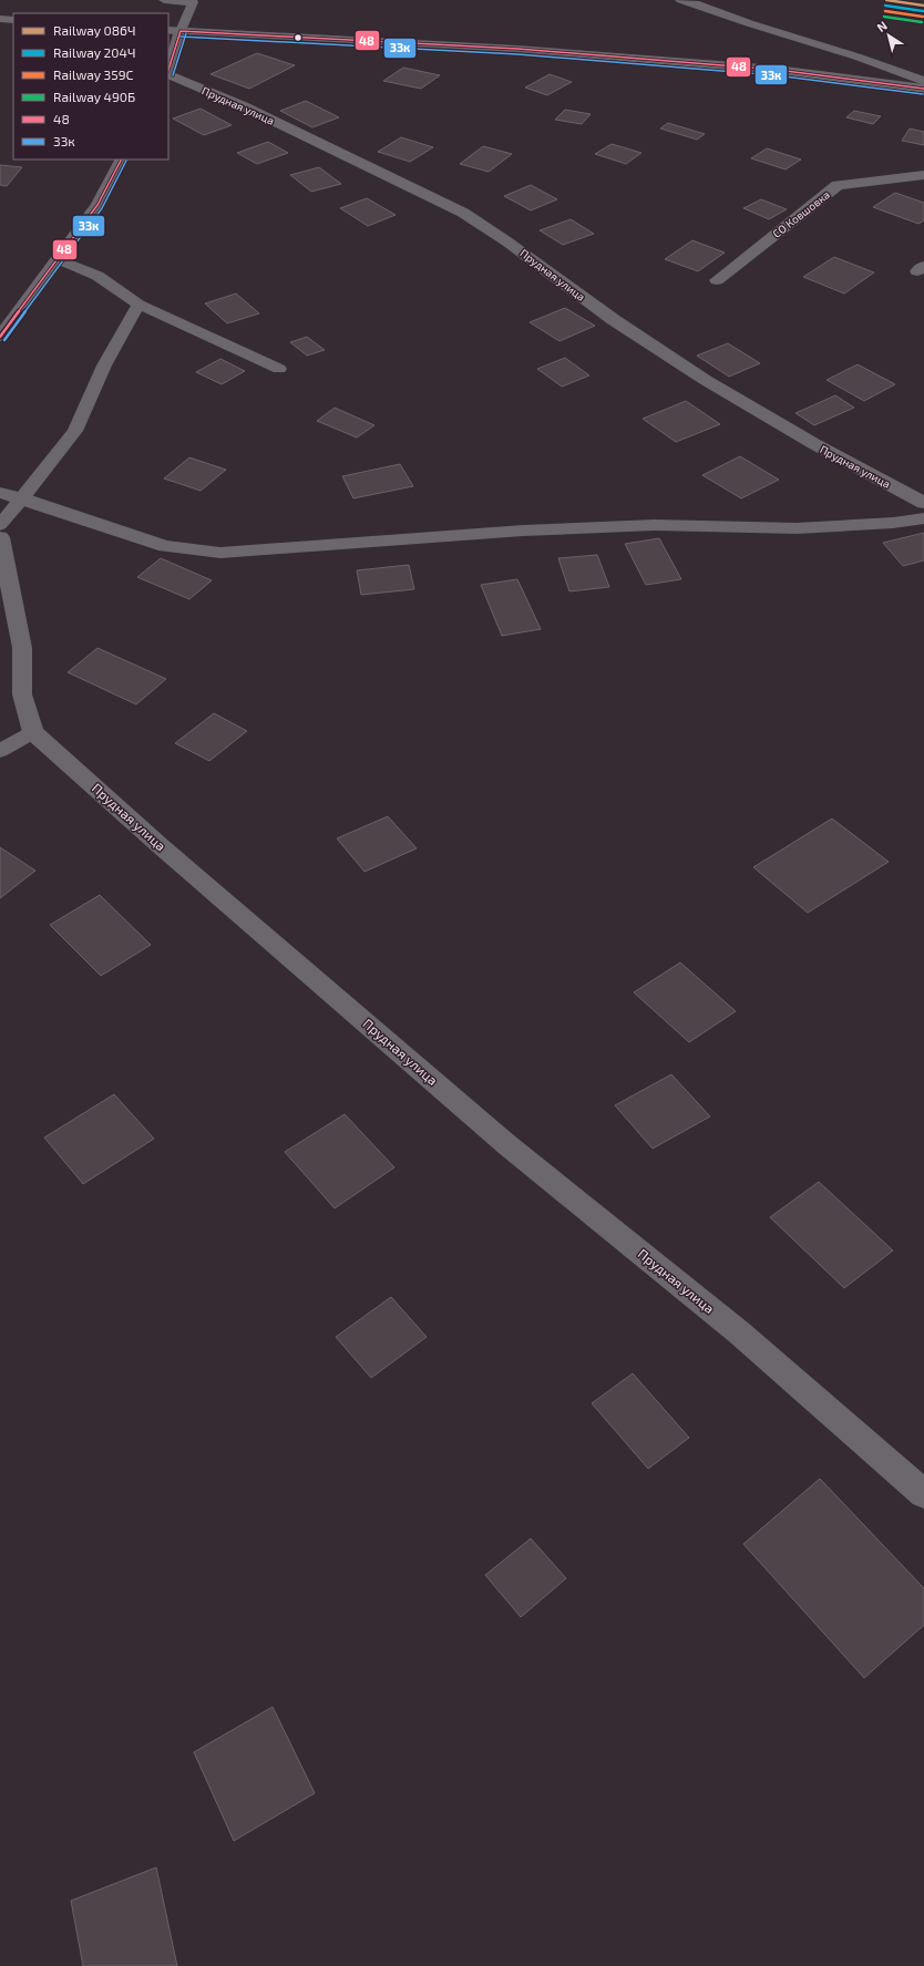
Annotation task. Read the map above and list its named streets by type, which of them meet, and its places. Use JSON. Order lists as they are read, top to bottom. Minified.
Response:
{"streets":{"street":["Прудная улица","СО Ковшовка"]},"lines":["rail line 086Ч","rail line 204Ч","rail line 359С","rail line 490Б","transit line 48","transit line 33к"],"legend":["Railway 086Ч","Railway 204Ч","Railway 359С","Railway 490Б","48","33к"],"north":"top left"}
